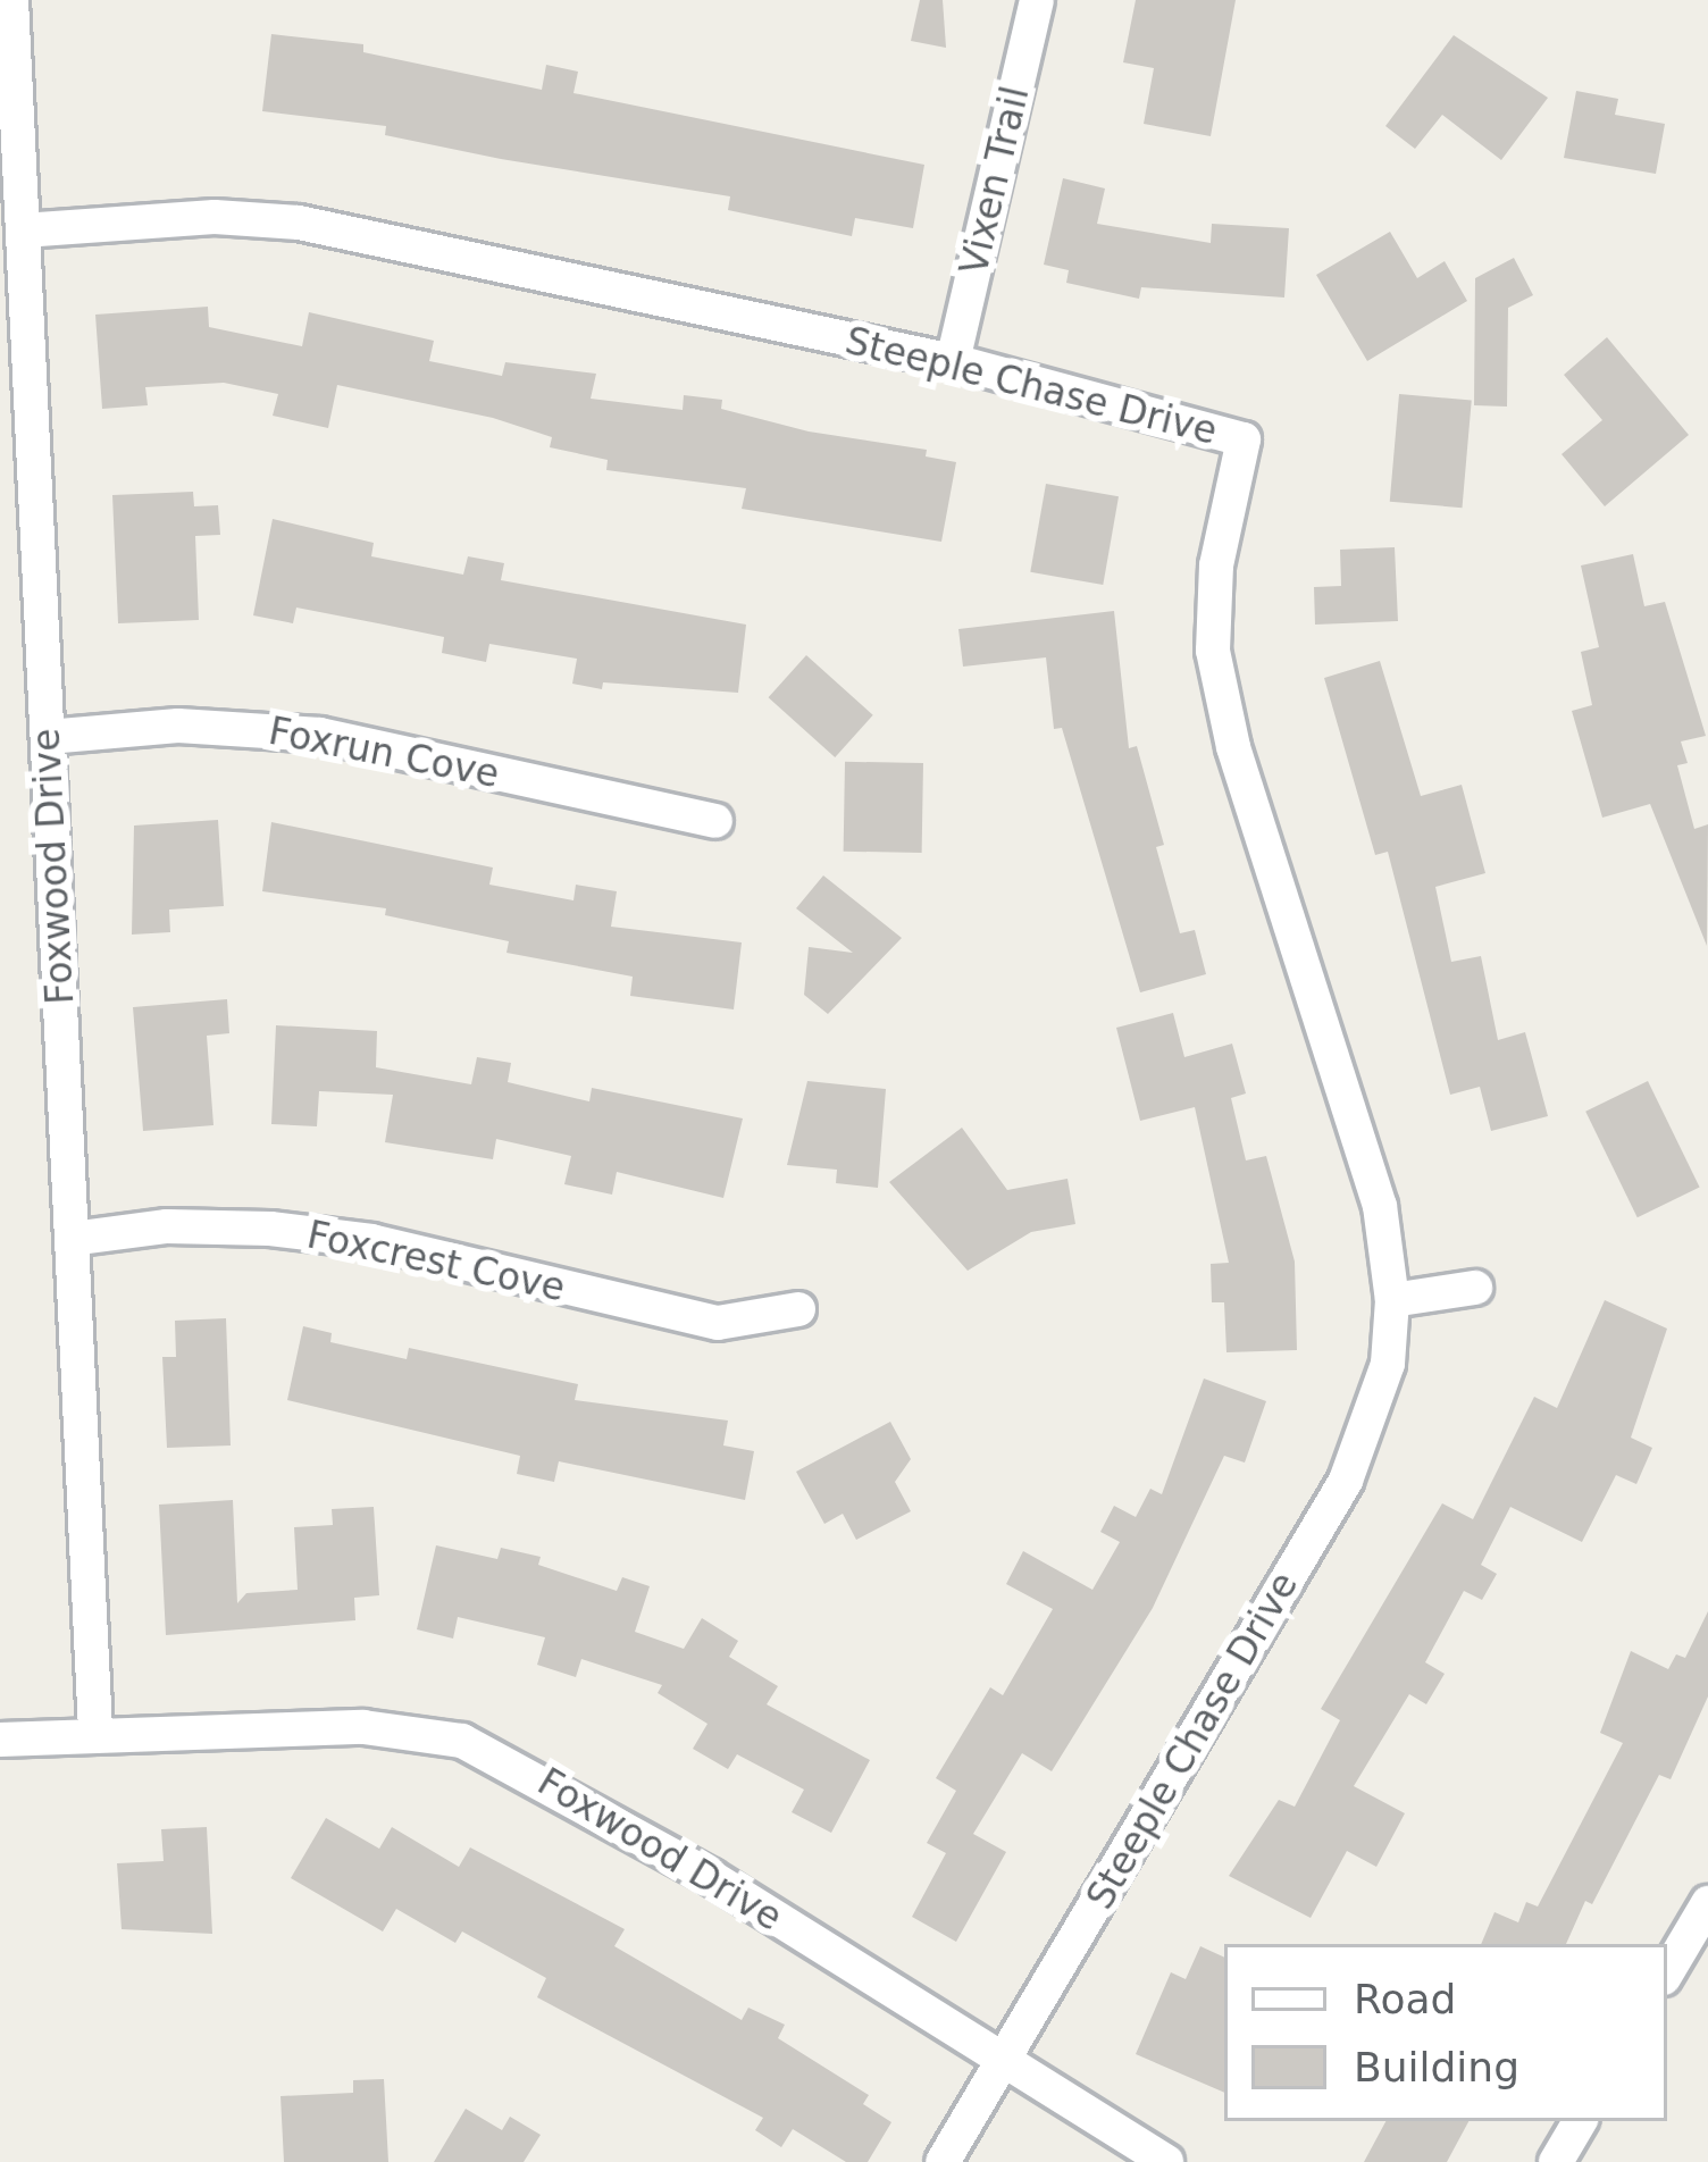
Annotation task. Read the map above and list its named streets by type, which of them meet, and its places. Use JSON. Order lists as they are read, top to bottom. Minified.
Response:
{"streets":{"street":["Vixen Trail","Steeple Chase Drive","Foxrun Cove","Foxwood Drive","Foxcrest Cove"]},"crossings":[["Vixen Trail","Steeple Chase Drive"],["Steeple Chase Drive","Foxwood Drive"],["Foxrun Cove","Foxwood Drive"],["Foxwood Drive","Foxcrest Cove"]],"legend":["Road","Building"]}
